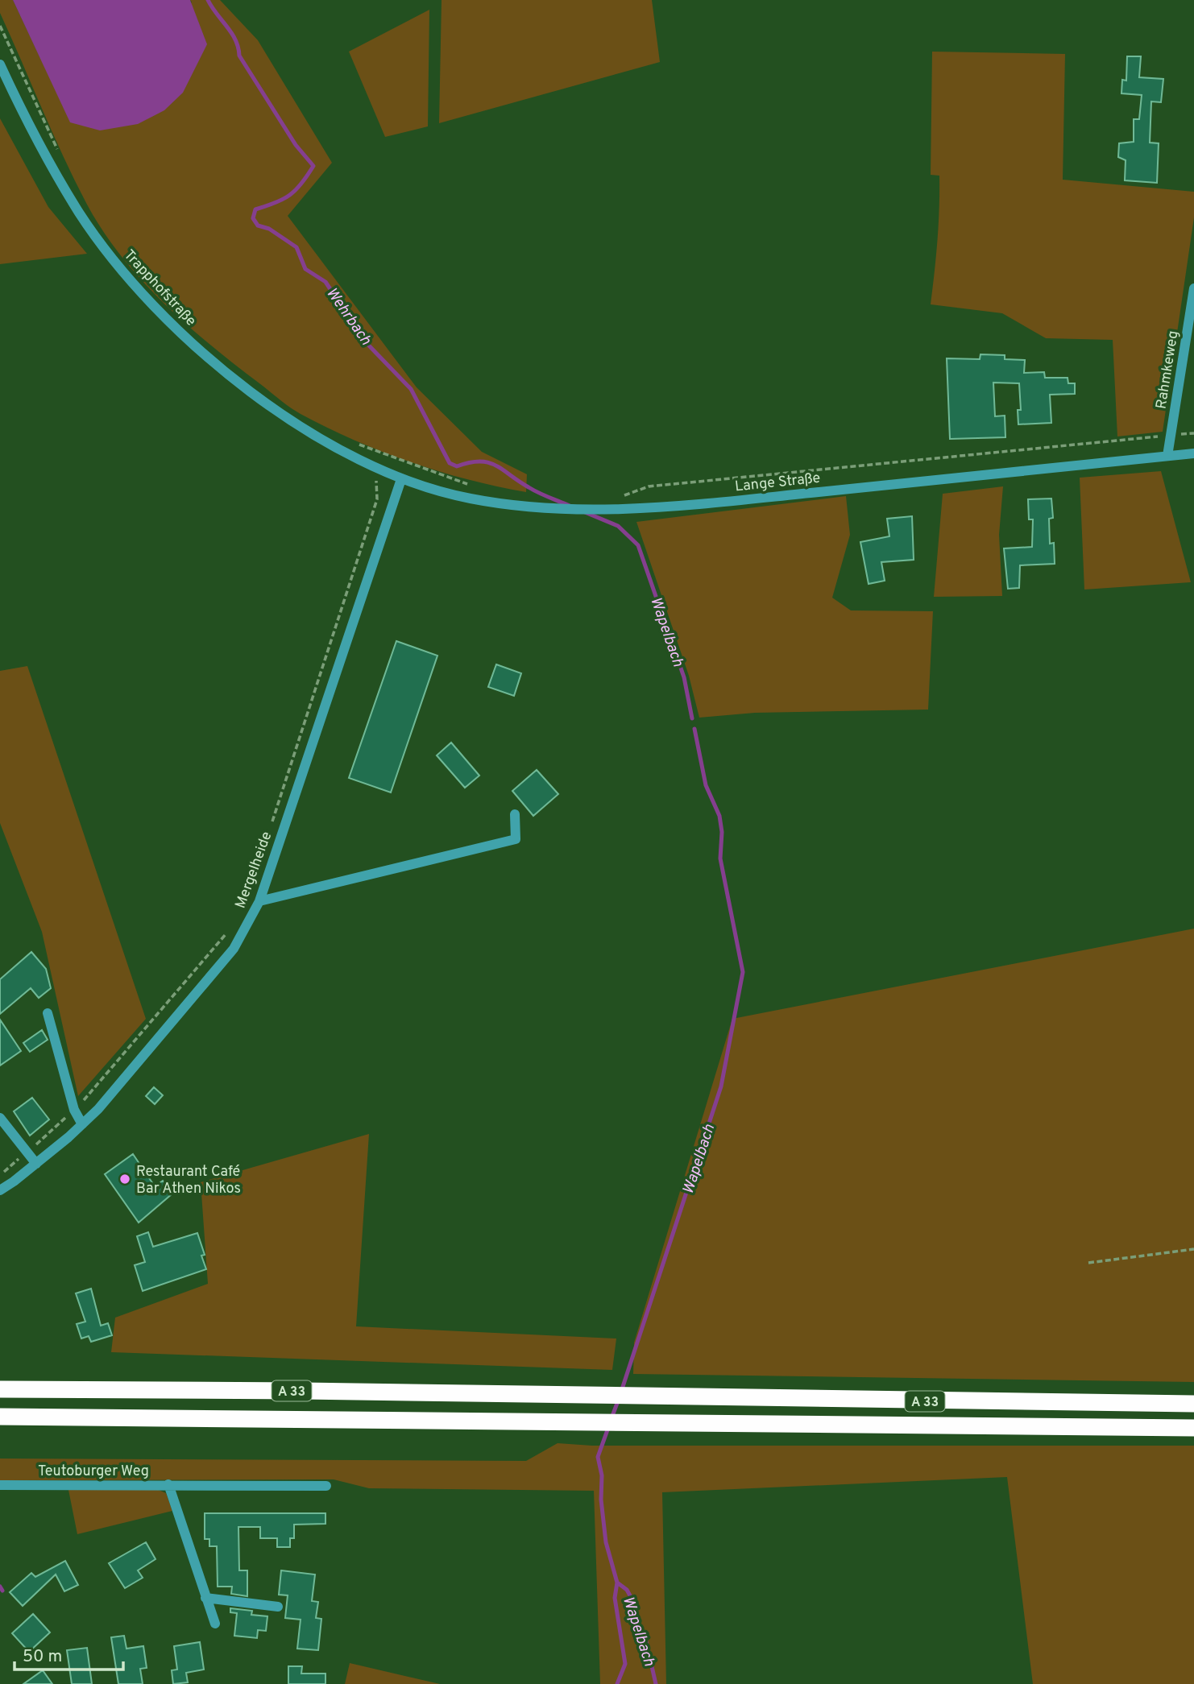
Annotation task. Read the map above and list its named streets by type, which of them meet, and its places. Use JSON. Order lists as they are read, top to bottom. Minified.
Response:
{"streets":{"highway":["A 33"],"street":["Trapphofstraße","Rahmkeweg","Lange Straße","Mergelheide","Teutoburger Weg"]},"crossings":[["Trapphofstraße","Lange Straße"],["Rahmkeweg","Lange Straße"],["Lange Straße","Mergelheide"]],"water":["Wehrbach","Wapelbach"],"places":["Restaurant Café Bar Athen Nikos"],"scale_bar":"50 m"}
